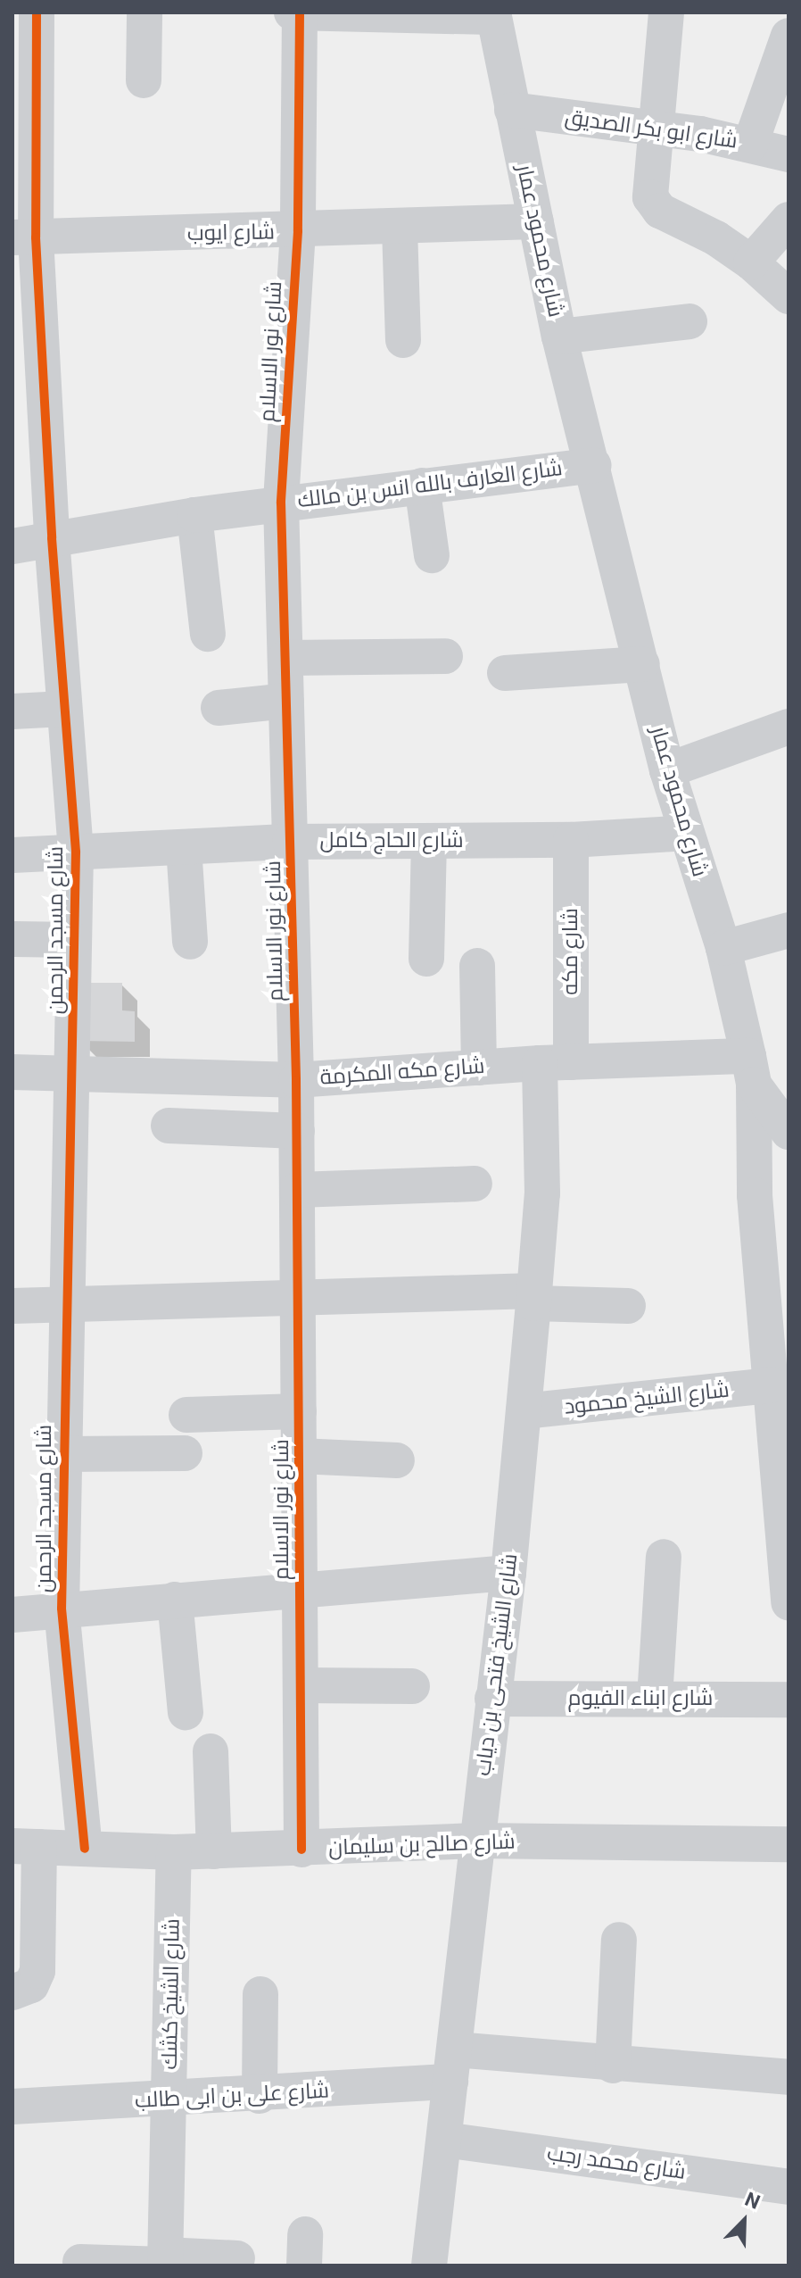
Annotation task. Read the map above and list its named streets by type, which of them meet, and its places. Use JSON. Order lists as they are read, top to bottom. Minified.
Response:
{"streets":{"street":["شارع ابو بكر الصديق","شارع ايوب","شارع محمود عمار","شارع نور الاسلام","شارع العارف بالله انس بن مالك","شارع الحاج كامل","شارع مسجد الرحمن","شارع مكه","شارع مكه المكرمة","شارع الشيخ محمود","شارع الشيخ فتحى بن دياب","شارع ابناء الفيوم","شارع صالح بن سليمان","شارع الشيخ كشك","شارع على بن ابى طالب","شارع محمد رجب"]},"crossings":[["شارع ابو بكر الصديق","شارع محمود عمار"],["شارع ايوب","شارع محمود عمار"],["شارع ايوب","شارع نور الاسلام"],["شارع ايوب","شارع مسجد الرحمن"],["شارع محمود عمار","شارع العارف بالله انس بن مالك"],["شارع محمود عمار","شارع الحاج كامل"],["شارع محمود عمار","شارع مكه المكرمة"],["شارع محمود عمار","شارع الشيخ محمود"],["شارع نور الاسلام","شارع العارف بالله انس بن مالك"],["شارع نور الاسلام","شارع الحاج كامل"],["شارع نور الاسلام","شارع مكه المكرمة"],["شارع نور الاسلام","شارع صالح بن سليمان"],["شارع العارف بالله انس بن مالك","شارع مسجد الرحمن"],["شارع الحاج كامل","شارع مسجد الرحمن"],["شارع الحاج كامل","شارع مكه"],["شارع مسجد الرحمن","شارع مكه المكرمة"],["شارع مسجد الرحمن","شارع صالح بن سليمان"],["شارع مكه","شارع مكه المكرمة"],["شارع مكه","شارع الشيخ فتحى بن دياب"],["شارع مكه المكرمة","شارع الشيخ فتحى بن دياب"],["شارع الشيخ محمود","شارع الشيخ فتحى بن دياب"],["شارع الشيخ فتحى بن دياب","شارع ابناء الفيوم"],["شارع الشيخ فتحى بن دياب","شارع صالح بن سليمان"],["شارع الشيخ فتحى بن دياب","شارع على بن ابى طالب"],["شارع الشيخ فتحى بن دياب","شارع محمد رجب"],["شارع صالح بن سليمان","شارع الشيخ كشك"],["شارع الشيخ كشك","شارع على بن ابى طالب"]],"north":"top right"}
